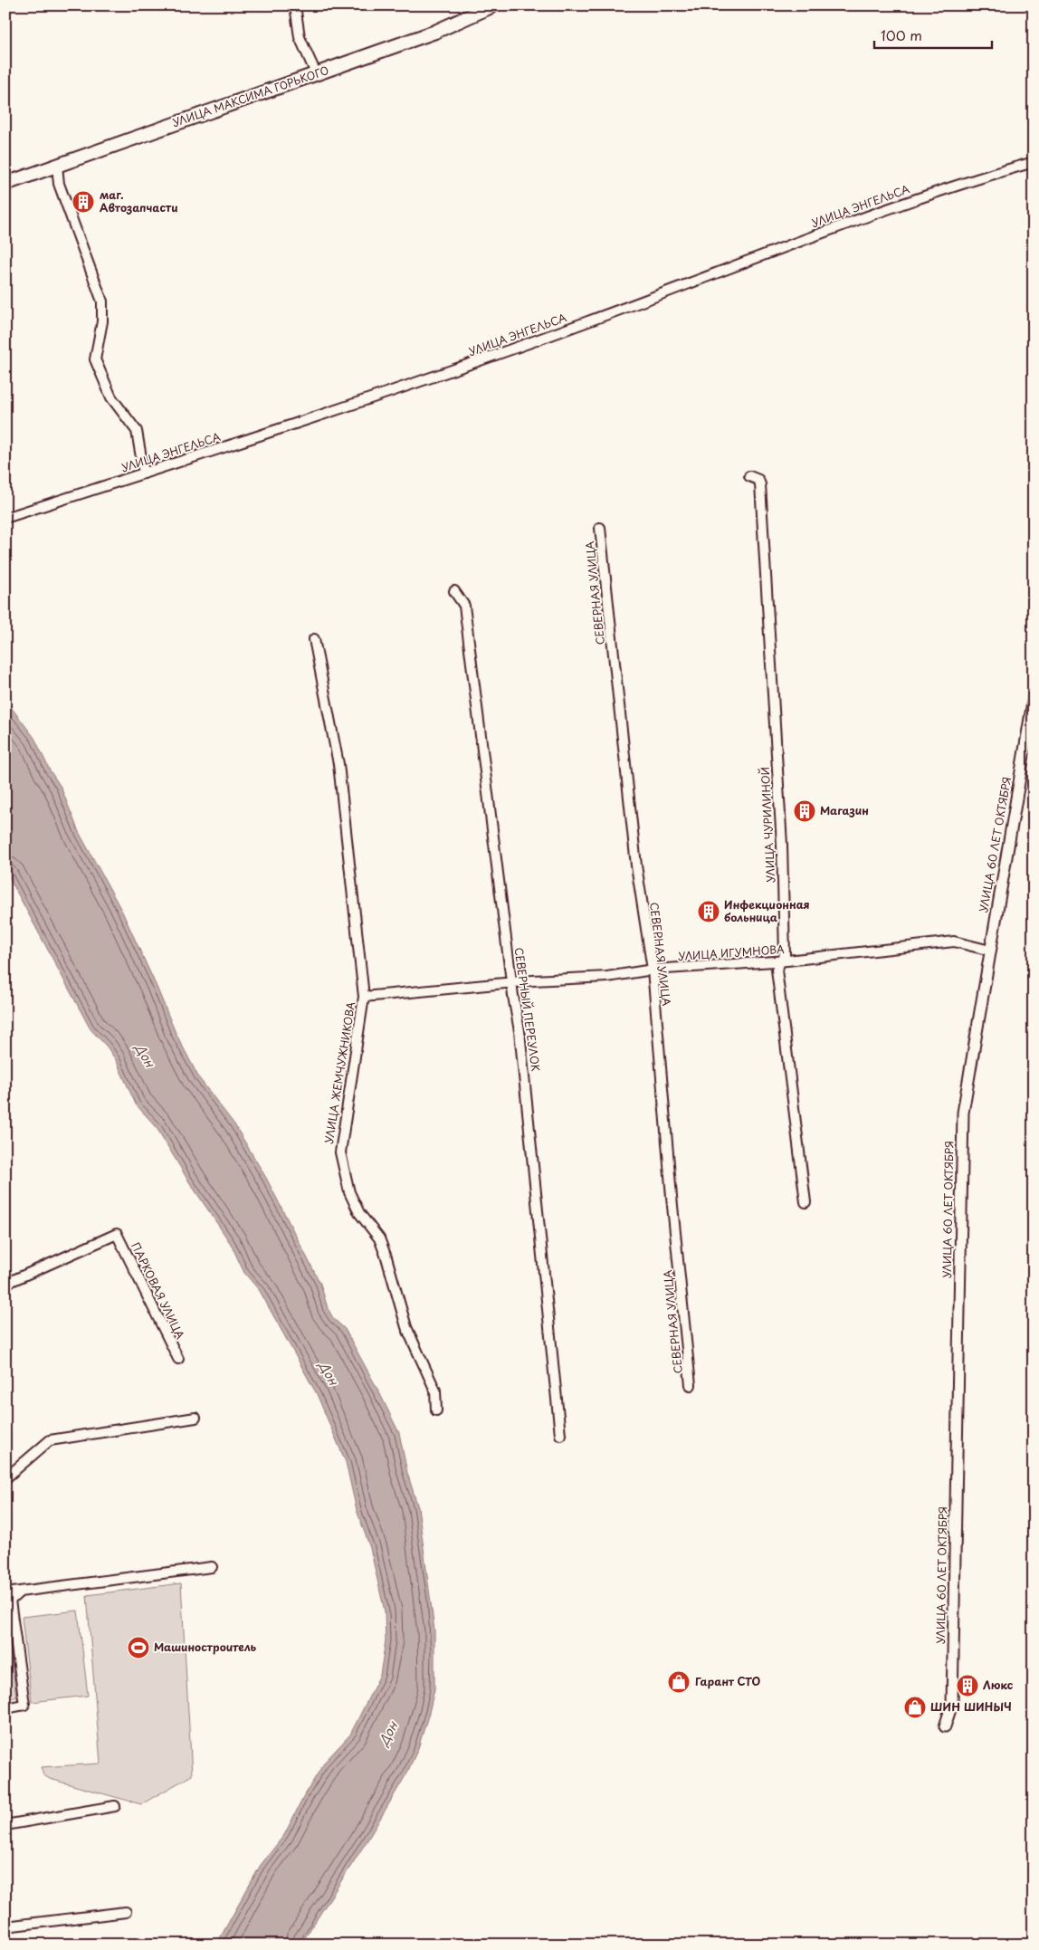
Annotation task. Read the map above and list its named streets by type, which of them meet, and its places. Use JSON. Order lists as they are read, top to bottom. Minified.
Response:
{"streets":{"main road":["УЛИЦА МАКСИМА ГОРЬКОГО"],"street":["УЛИЦА ЭНГЕЛЬСА","СЕВЕРНАЯ УЛИЦА","УЛИЦА ЧУРИЛИНОЙ","УЛИЦА 60 ЛЕТ ОКТЯБРЯ","УЛИЦА ИГУМНОВА","СЕВЕРНЫЙ ПЕРЕУЛОК","УЛИЦА ЖЕМЧУЖНИКОВА","ПАРКОВАЯ УЛИЦА"]},"crossings":[["СЕВЕРНАЯ УЛИЦА","УЛИЦА ИГУМНОВА"],["УЛИЦА ЧУРИЛИНОЙ","УЛИЦА ИГУМНОВА"],["УЛИЦА 60 ЛЕТ ОКТЯБРЯ","УЛИЦА ИГУМНОВА"],["УЛИЦА ИГУМНОВА","СЕВЕРНЫЙ ПЕРЕУЛОК"],["УЛИЦА ИГУМНОВА","УЛИЦА ЖЕМЧУЖНИКОВА"]],"water":["Дон"],"places":{"building":["маг. Автозапчасти","Магазин","Инфекционная больница","Люкс"],"sports":["Машиностроитель"],"shop":["Гарант СТО","ШИН ШИНЫЧ"]},"scale_bar":"100 m"}
